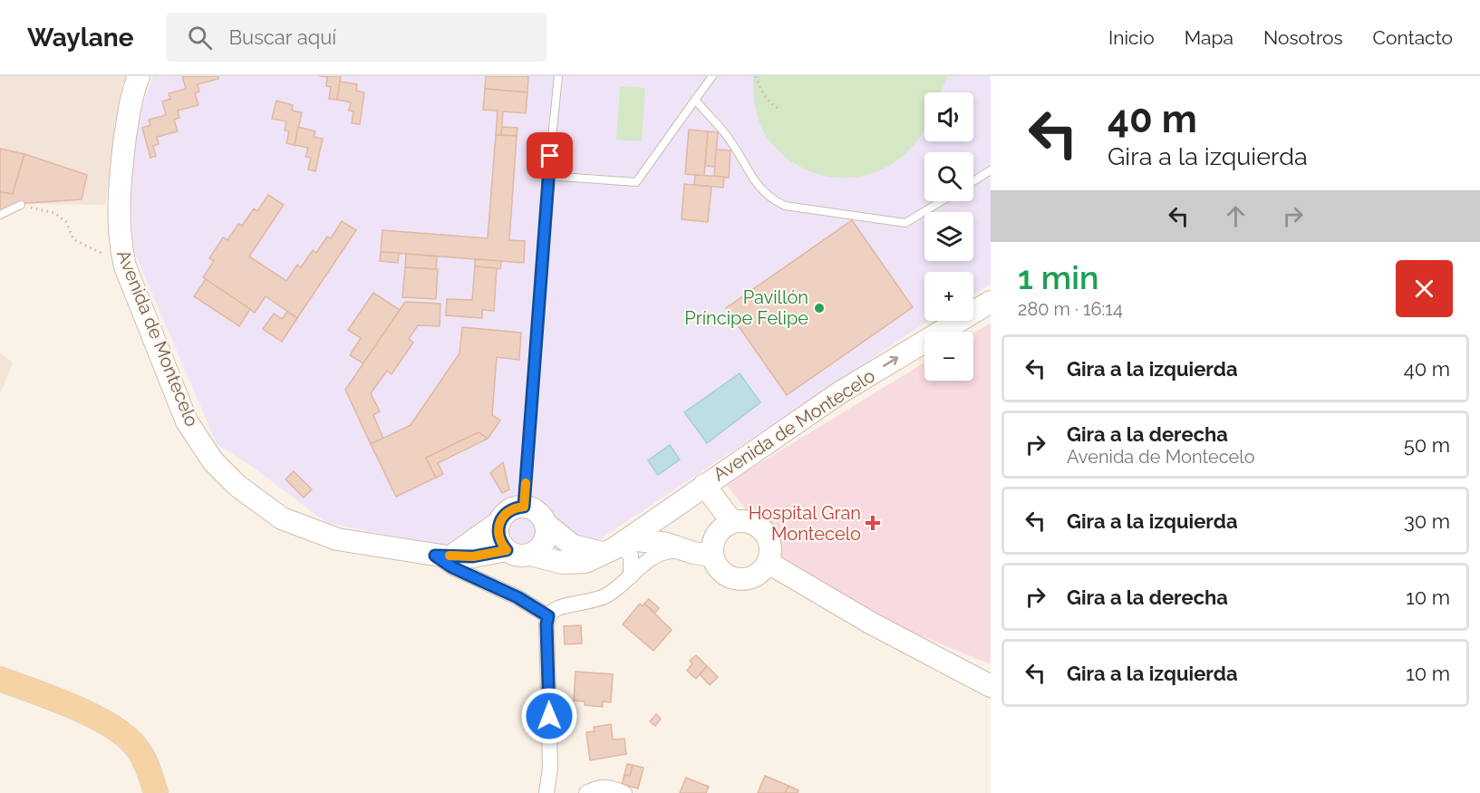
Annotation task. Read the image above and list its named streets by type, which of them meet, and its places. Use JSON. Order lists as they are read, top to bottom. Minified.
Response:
{"streets":{"street":["Avenida de Montecelo"]},"places":{"other":["Pavillón Príncipe Felipe"],"health":["Hospital Gran Montecelo"]},"page":{"header":"Waylane","search":"Buscar aquí","nav":["Inicio","Mapa","Nosotros","Contacto"],"turn":["40 m","Gira a la izquierda"],"map_buttons":["+","−"],"heading":["1 min","280 m · 16:14"],"list":[{"name":"Gira a la izquierda","value":"40 m"},{"name":"Gira a la derecha","note":"Avenida de Montecelo","value":"50 m"},{"name":"Gira a la izquierda","value":"30 m"},{"name":"Gira a la derecha","value":"10 m"},{"name":"Gira a la izquierda","value":"10 m"}]}}
